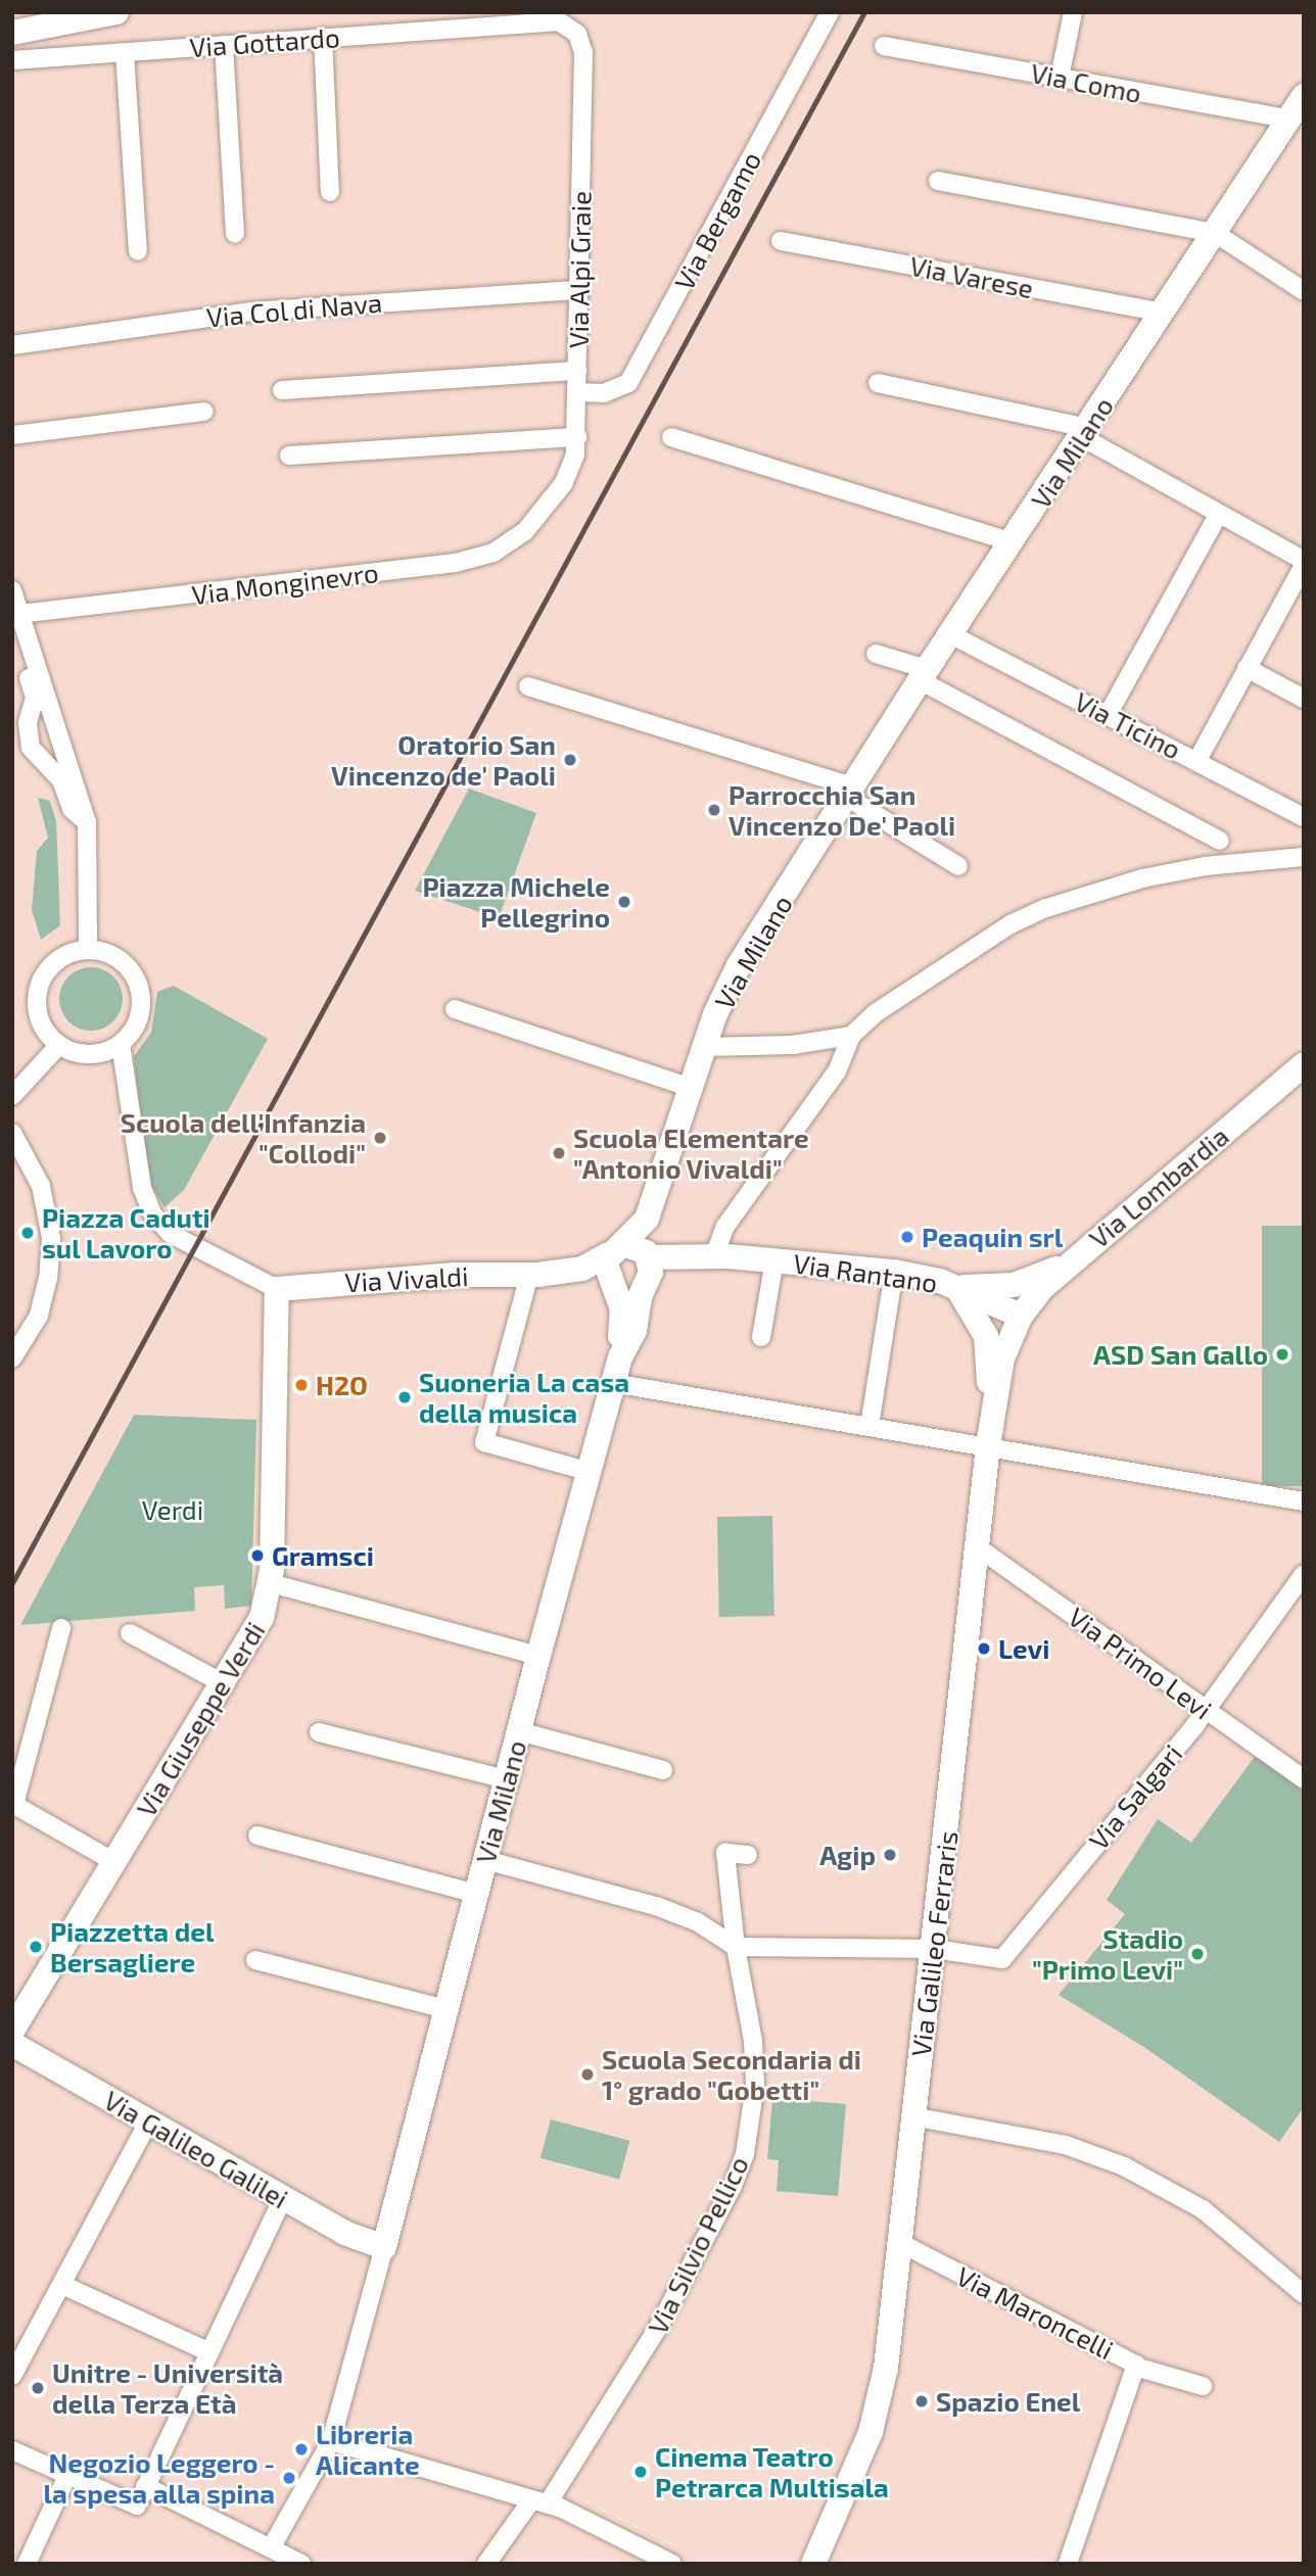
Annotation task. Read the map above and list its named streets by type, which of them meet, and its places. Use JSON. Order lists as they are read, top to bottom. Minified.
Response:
{"streets":{"street":["Via Gottardo","Via Como","Via Bergamo","Via Alpi Graie","Via Varese","Via Col di Nava","Via Milano","Via Monginevro","Via Ticino","Via Lombardia","Via Rantano","Via Vivaldi","Via Primo Levi","Via Giuseppe Verdi","Via Salgari","Via Galileo Ferraris","Via Galileo Galilei","Via Silvio Pellico","Via Maroncelli"]},"crossings":[["Via Gottardo","Via Alpi Graie"],["Via Como","Via Milano"],["Via Bergamo","Via Alpi Graie"],["Via Alpi Graie","Via Col di Nava"],["Via Alpi Graie","Via Monginevro"],["Via Varese","Via Milano"],["Via Milano","Via Ticino"],["Via Milano","Via Rantano"],["Via Milano","Via Vivaldi"],["Via Milano","Via Galileo Galilei"],["Via Lombardia","Via Rantano"],["Via Lombardia","Via Galileo Ferraris"],["Via Rantano","Via Vivaldi"],["Via Rantano","Via Galileo Ferraris"],["Via Vivaldi","Via Giuseppe Verdi"],["Via Primo Levi","Via Salgari"],["Via Primo Levi","Via Galileo Ferraris"],["Via Salgari","Via Galileo Ferraris"],["Via Galileo Ferraris","Via Maroncelli"]],"parks":["Verdi"],"places":["Oratorio San Vincenzo de' Paoli","Parrocchia San Vincenzo De' Paoli","Piazza Michele Pellegrino","Scuola dell'Infanzia \"Collodi\"","Scuola Elementare \"Antonio Vivaldi\"","Piazza Caduti sul Lavoro","Peaquin srl","ASD San Gallo","H2O","Suoneria La casa della musica","Gramsci","Levi","Agip","Piazzetta del Bersagliere","Stadio \"Primo Levi\"","Scuola Secondaria di 1° grado \"Gobetti\"","Unitre - Università della Terza Età","Spazio Enel","Libreria Alicante","Cinema Teatro Petrarca Multisala","Negozio Leggero - la spesa alla spina"]}
